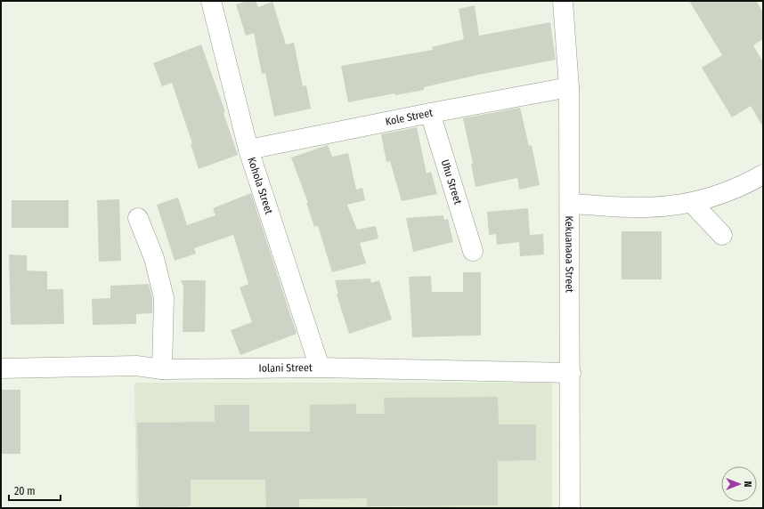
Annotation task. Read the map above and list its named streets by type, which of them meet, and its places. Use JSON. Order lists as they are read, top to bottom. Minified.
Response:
{"streets":{"street":["Kole Street","Uhu Street","Kohola Street","Kekuanaoa Street","Iolani Street"]},"crossings":[["Kole Street","Uhu Street"],["Kole Street","Kohola Street"],["Kole Street","Kekuanaoa Street"],["Kohola Street","Iolani Street"],["Kekuanaoa Street","Iolani Street"]],"scale_bar":"20 m","north":"right"}
